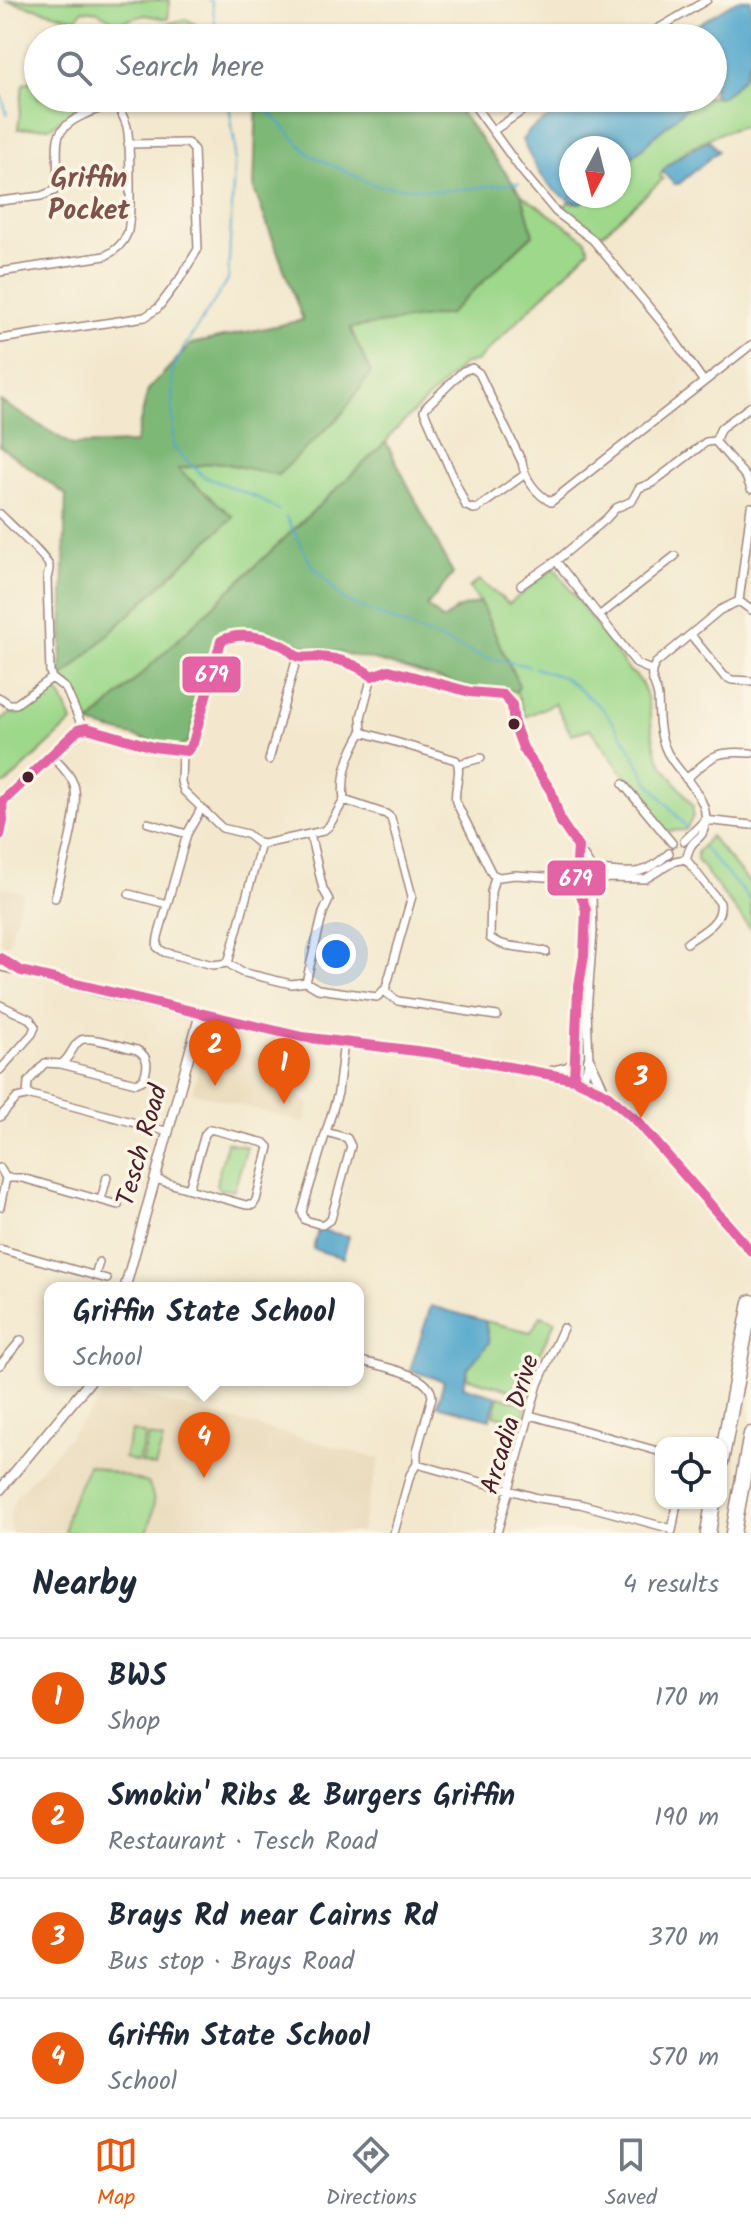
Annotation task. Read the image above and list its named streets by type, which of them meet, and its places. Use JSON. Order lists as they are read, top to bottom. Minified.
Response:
{"streets":{"street":["Tesch Road","Arcadia Drive"]},"districts":["Griffin Pocket"],"lines":["transit line 679"],"north":"bottom","page":{"search":"Search here","pins":["2","1","3","4"],"popup":["Griffin State School","School"],"heading":["Nearby","4 results"],"list":[{"mark":"1","name":"BWS","note":"Shop","value":"170 m"},{"mark":"2","name":"Smokin' Ribs & Burgers Griffin","note":"Restaurant · Tesch Road","value":"190 m"},{"mark":"3","name":"Brays Rd near Cairns Rd","note":"Bus stop · Brays Road","value":"370 m"},{"mark":"4","name":"Griffin State School","note":"School","value":"570 m"}],"nav":["Map","Directions","Saved"]}}
